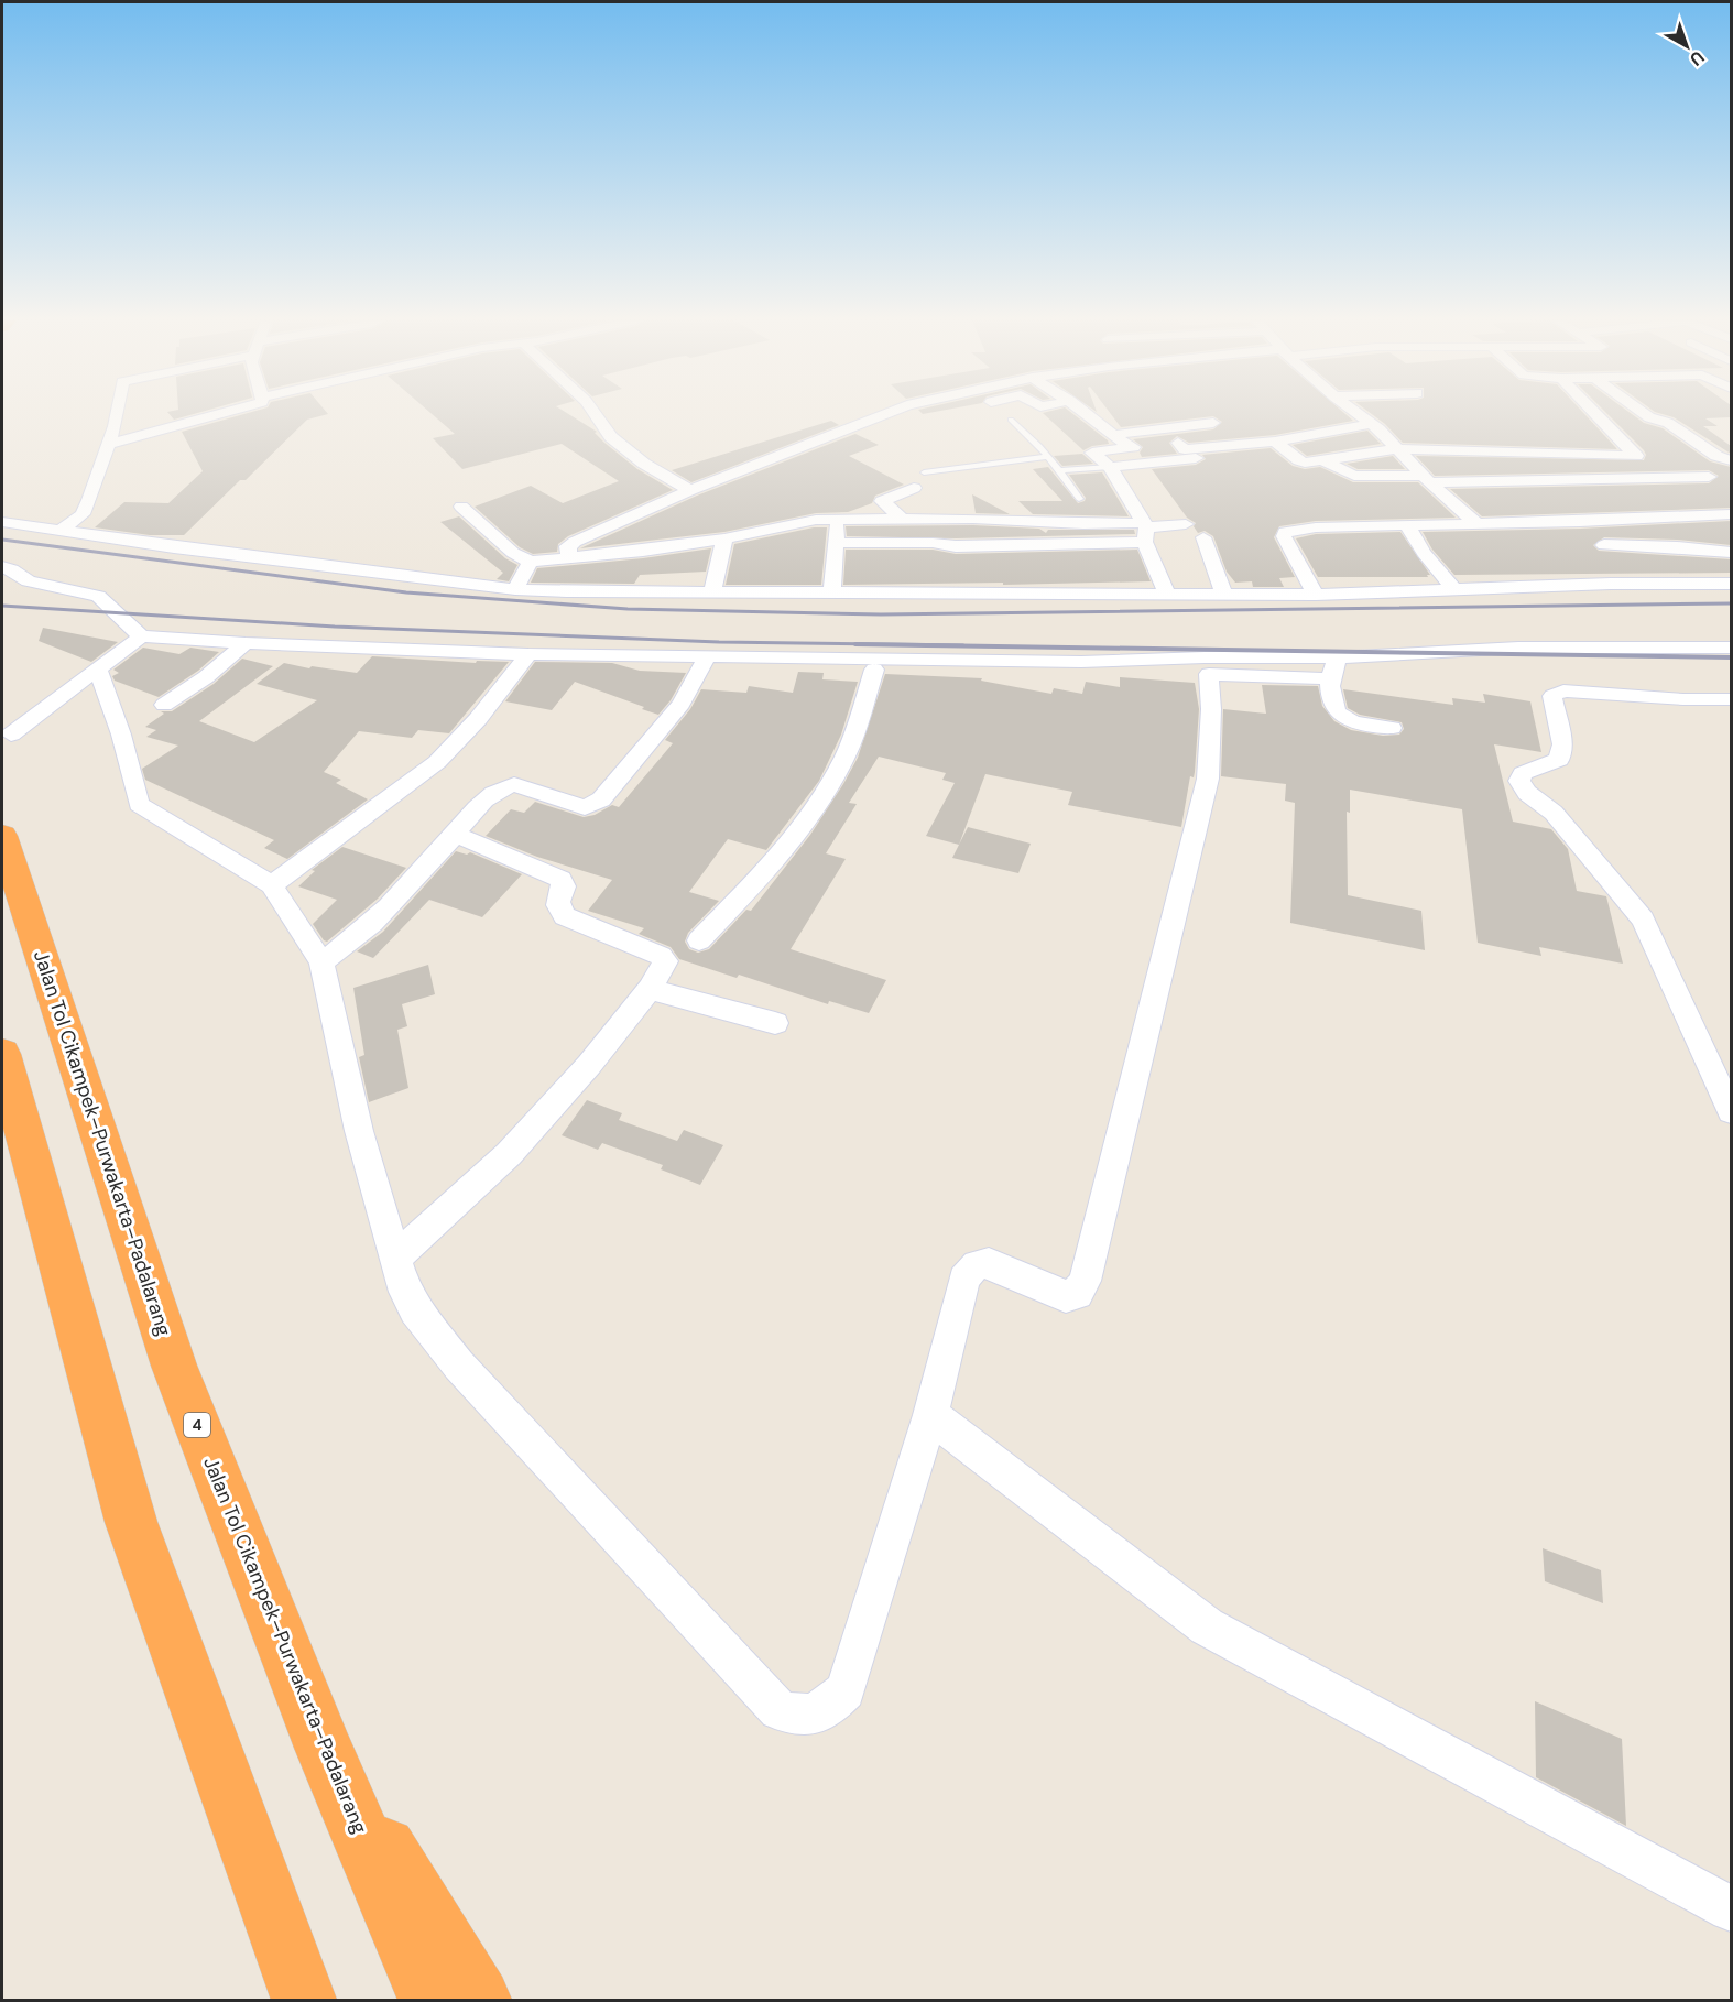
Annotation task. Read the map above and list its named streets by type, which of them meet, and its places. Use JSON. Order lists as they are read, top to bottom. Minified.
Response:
{"streets":{"highway":["Jalan Tol Cikampek–Purwakarta–Padalarang","4"]},"north":"bottom right"}
